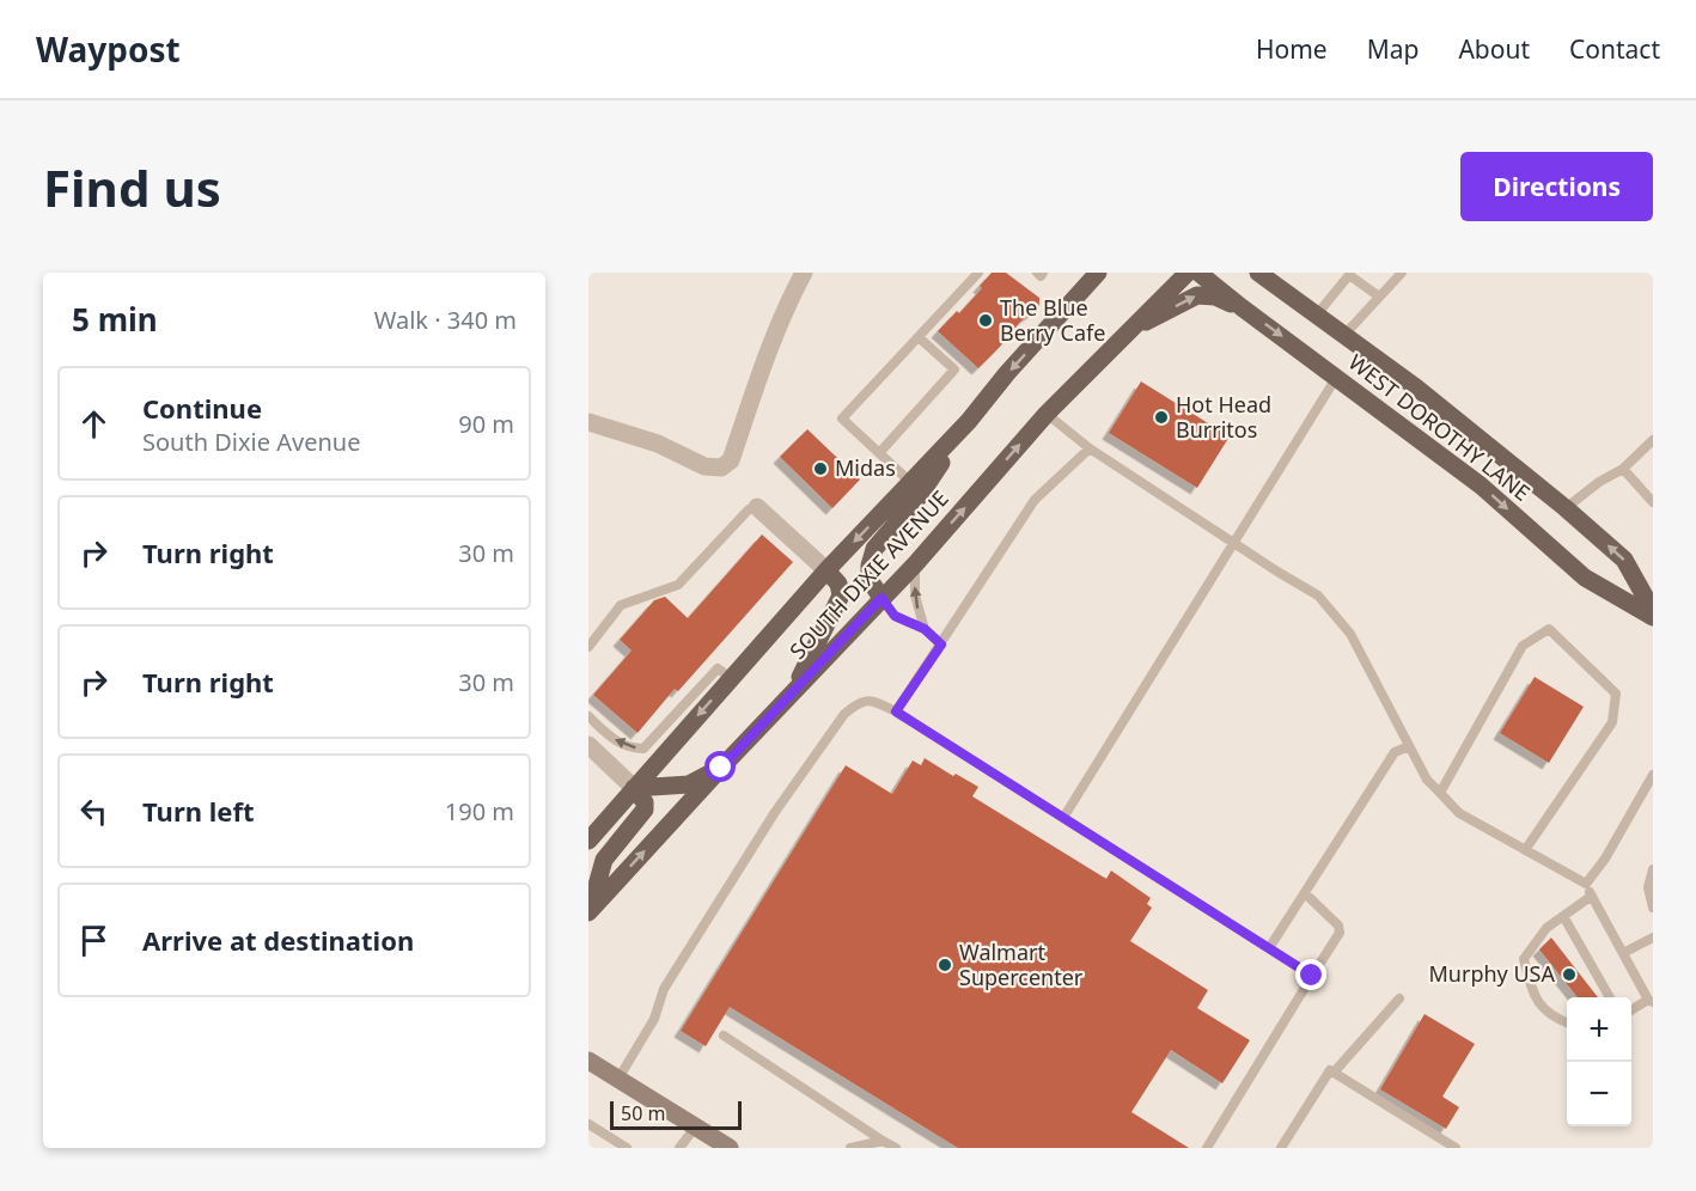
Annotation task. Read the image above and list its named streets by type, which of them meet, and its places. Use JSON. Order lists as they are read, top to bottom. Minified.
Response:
{"streets":{"main road":["WEST DOROTHY LANE","SOUTH DIXIE AVENUE"]},"places":["The Blue Berry Cafe","Hot Head Burritos","Midas","Walmart Supercenter","Murphy USA"],"scale_bar":"50 m","page":{"header":"Waypost","nav":["Home","Map","About","Contact"],"buttons":"Directions","title":"Find us","heading":["5 min","Walk · 340 m"],"list":[["Continue","South Dixie Avenue","90 m"],["Turn right","30 m"],["Turn right","30 m"],["Turn left","190 m"],"Arrive at destination"],"map_buttons":["+","−"],"scale":"50 m"}}
